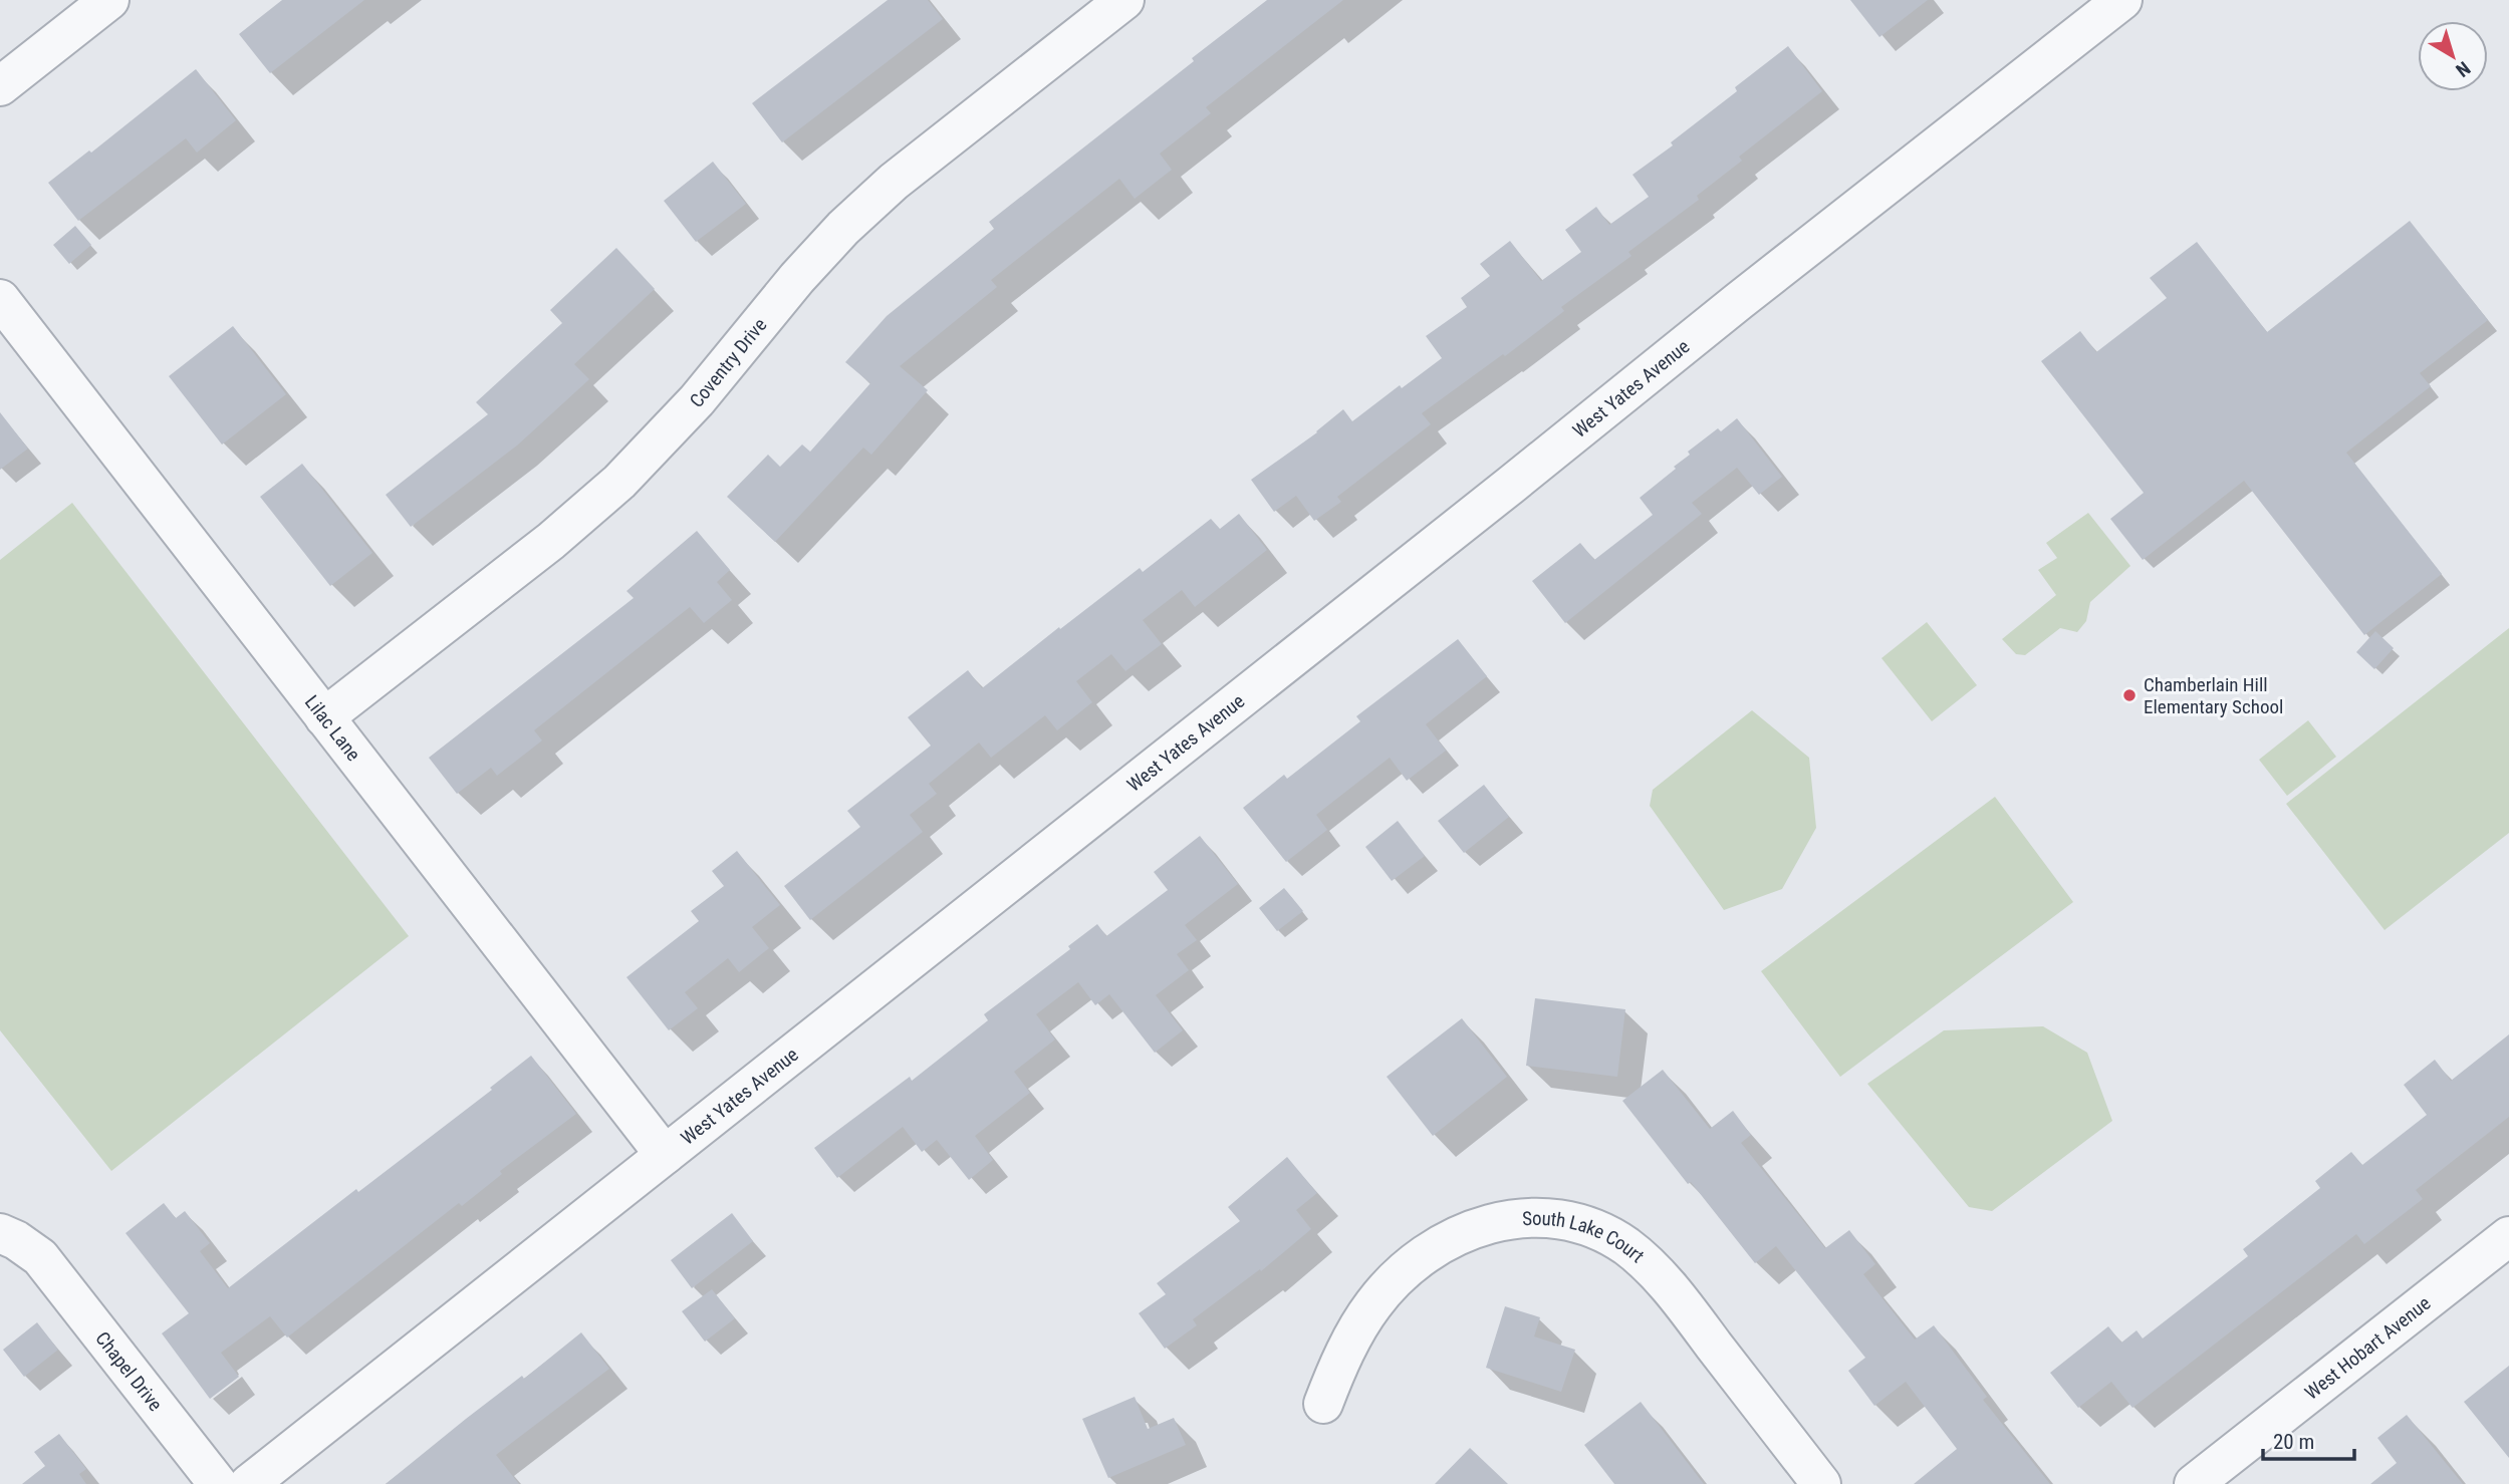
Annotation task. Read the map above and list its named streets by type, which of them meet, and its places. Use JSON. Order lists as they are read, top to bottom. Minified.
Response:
{"streets":{"street":["Coventry Drive","West Yates Avenue","Lilac Lane","South Lake Court","West Hobart Avenue","Chapel Drive"]},"crossings":[["Coventry Drive","Lilac Lane"],["West Yates Avenue","Lilac Lane"]],"places":["Chamberlain Hill Elementary School"],"scale_bar":"20 m","north":"bottom right"}
